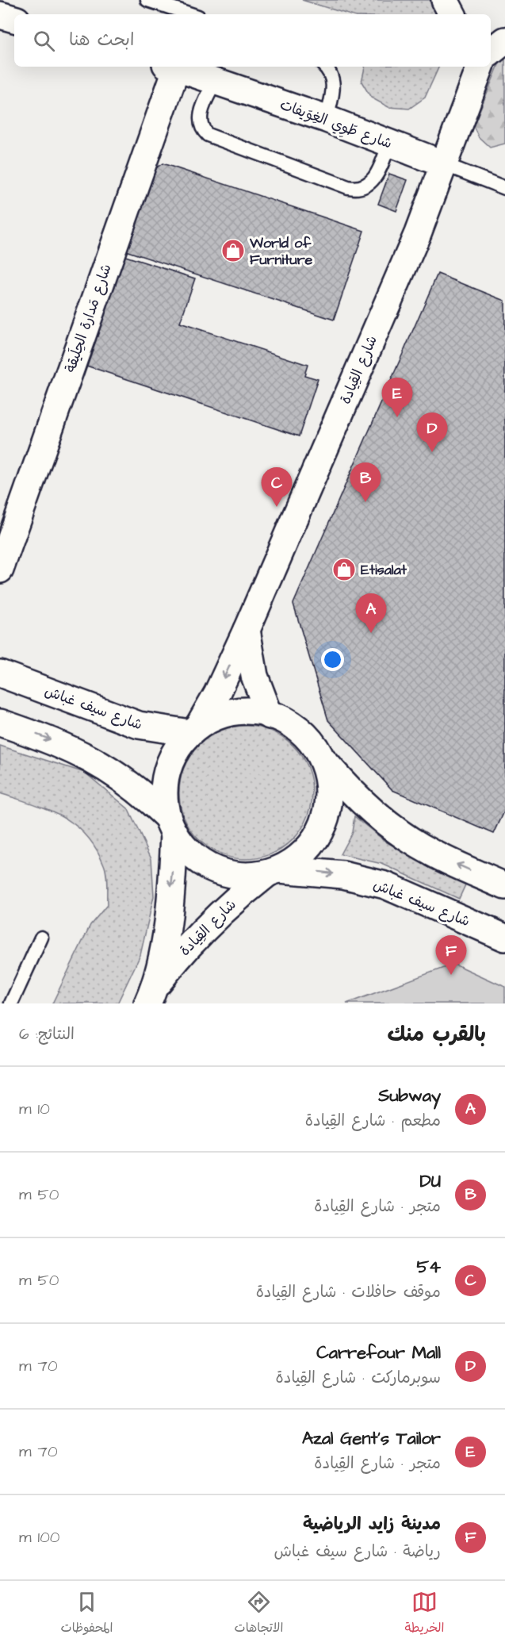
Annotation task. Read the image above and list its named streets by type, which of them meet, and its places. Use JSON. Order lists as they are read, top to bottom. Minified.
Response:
{"streets":{"street":["شارع طَوِي الغِوَيفات","شارع مَدارة الحِلَيقة","شارع القِيادة","شارع سيف غباش"]},"crossings":[["شارع طَوِي الغِوَيفات","شارع القِيادة"],["شارع القِيادة","شارع سيف غباش"]],"places":{"shop":["World of Furniture","Etisalat"]},"page":{"search":"ابحث هنا","pins":["E","D","B","C","A","F"],"heading":["بالقرب منك","النتائج: 6"],"list":[{"mark":"A","name":"Subway","note":"مطعم · شارع القِيادة","value":"10 m"},{"mark":"B","name":"DU","note":"متجر · شارع القِيادة","value":"50 m"},{"mark":"C","name":"54","note":"موقف حافلات · شارع القِيادة","value":"50 m"},{"mark":"D","name":"Carrefour Mall","note":"سوبرماركت · شارع القِيادة","value":"70 m"},{"mark":"E","name":"Azal Gent's Tailor","note":"متجر · شارع القِيادة","value":"70 m"},{"mark":"F","name":"مدينة زايد الرياضية","note":"رياضة · شارع سيف غباش","value":"100 m"}],"nav":["الخريطة","الاتجاهات","المحفوظات"]}}
